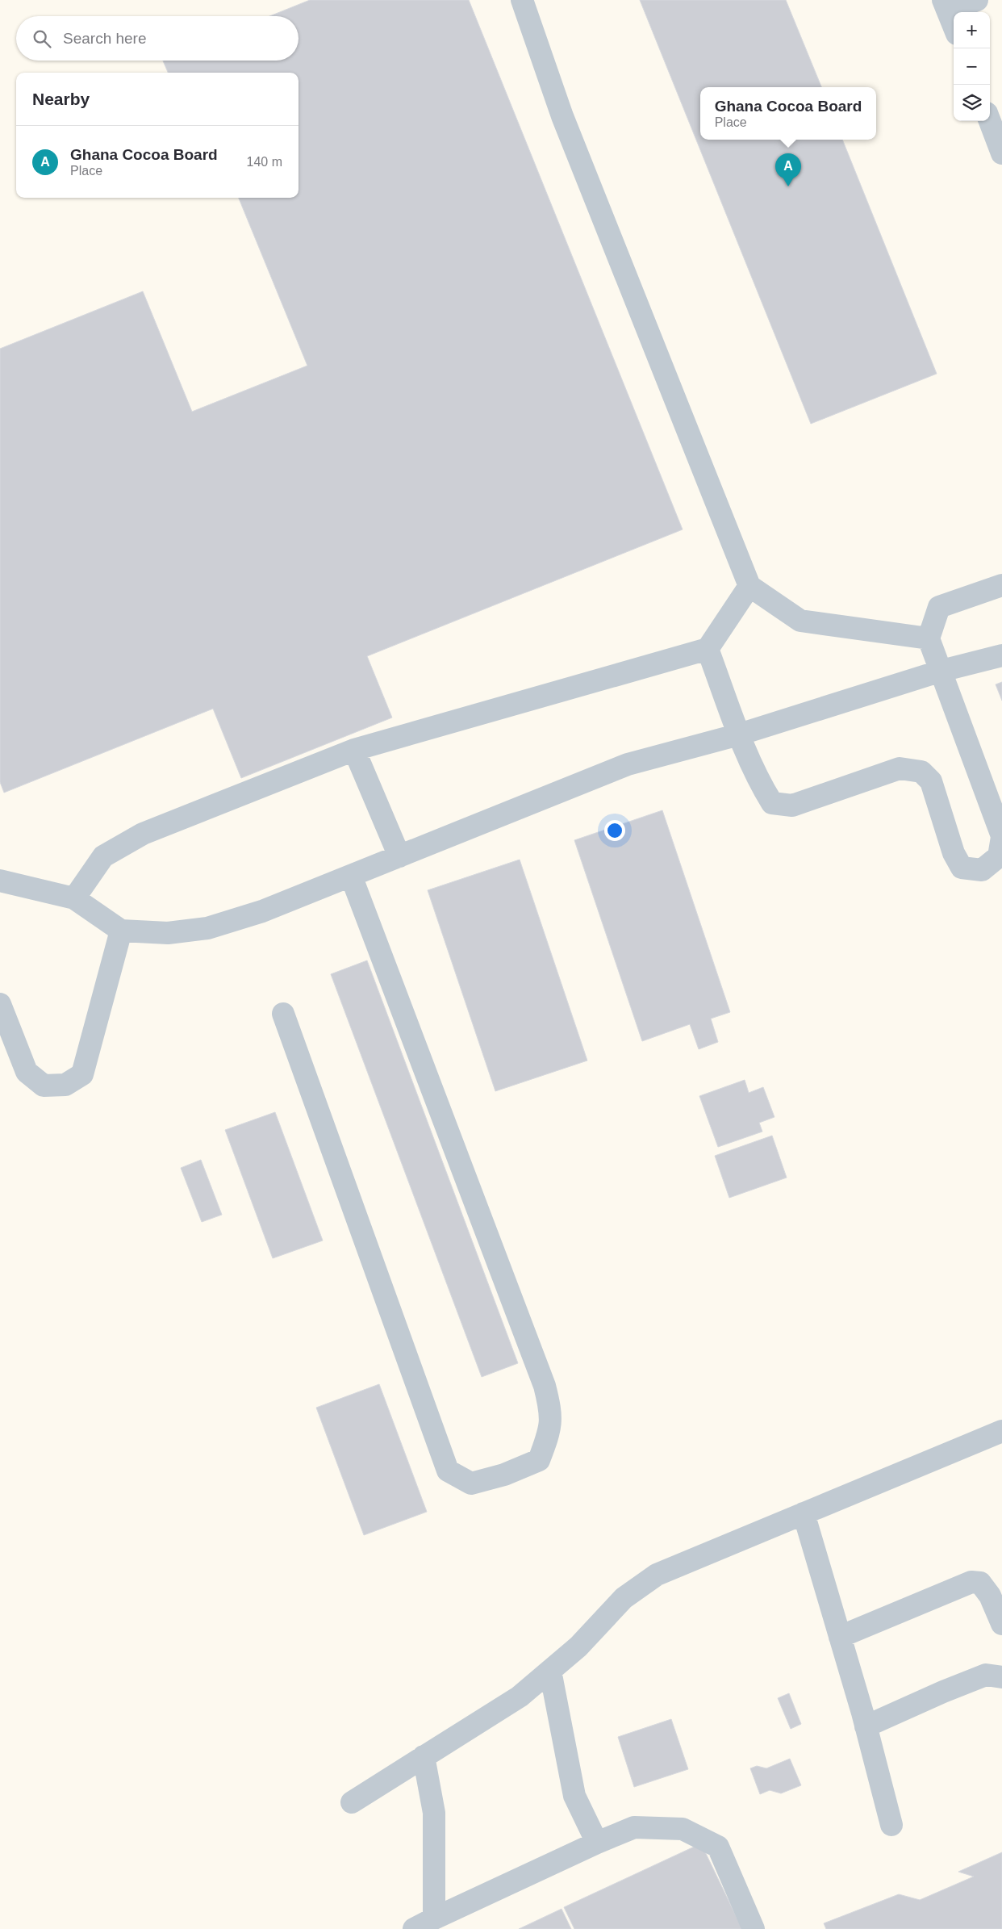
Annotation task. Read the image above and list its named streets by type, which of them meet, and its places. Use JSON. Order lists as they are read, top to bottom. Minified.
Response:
{"page":{"map_buttons":["+","−"],"search":"Search here","heading":"Nearby","popup":["Ghana Cocoa Board","Place"],"list":[{"mark":"A","name":"Ghana Cocoa Board","note":"Place","value":"140 m"}],"pins":"A"}}
